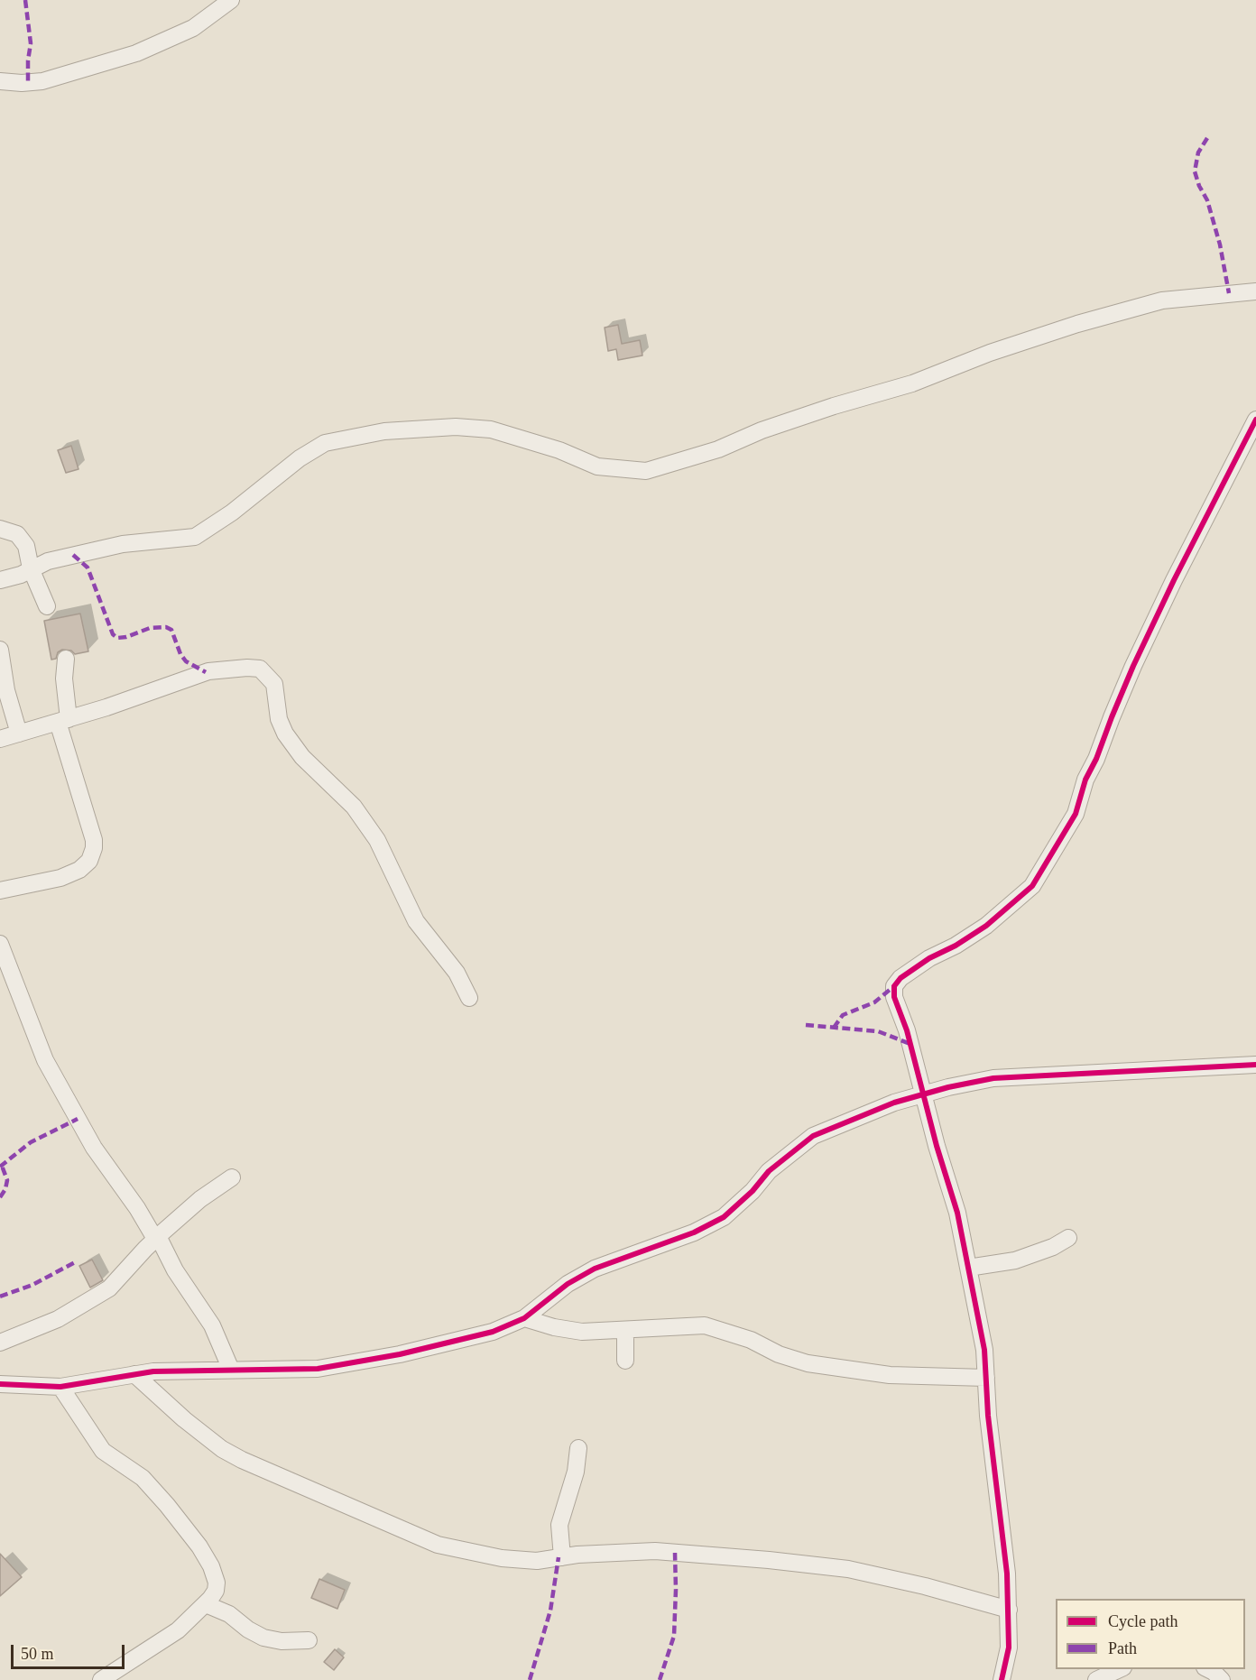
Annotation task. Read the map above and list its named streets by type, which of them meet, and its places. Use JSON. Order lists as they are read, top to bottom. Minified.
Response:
{"legend":["Cycle path","Path"],"scale_bar":"50 m"}
